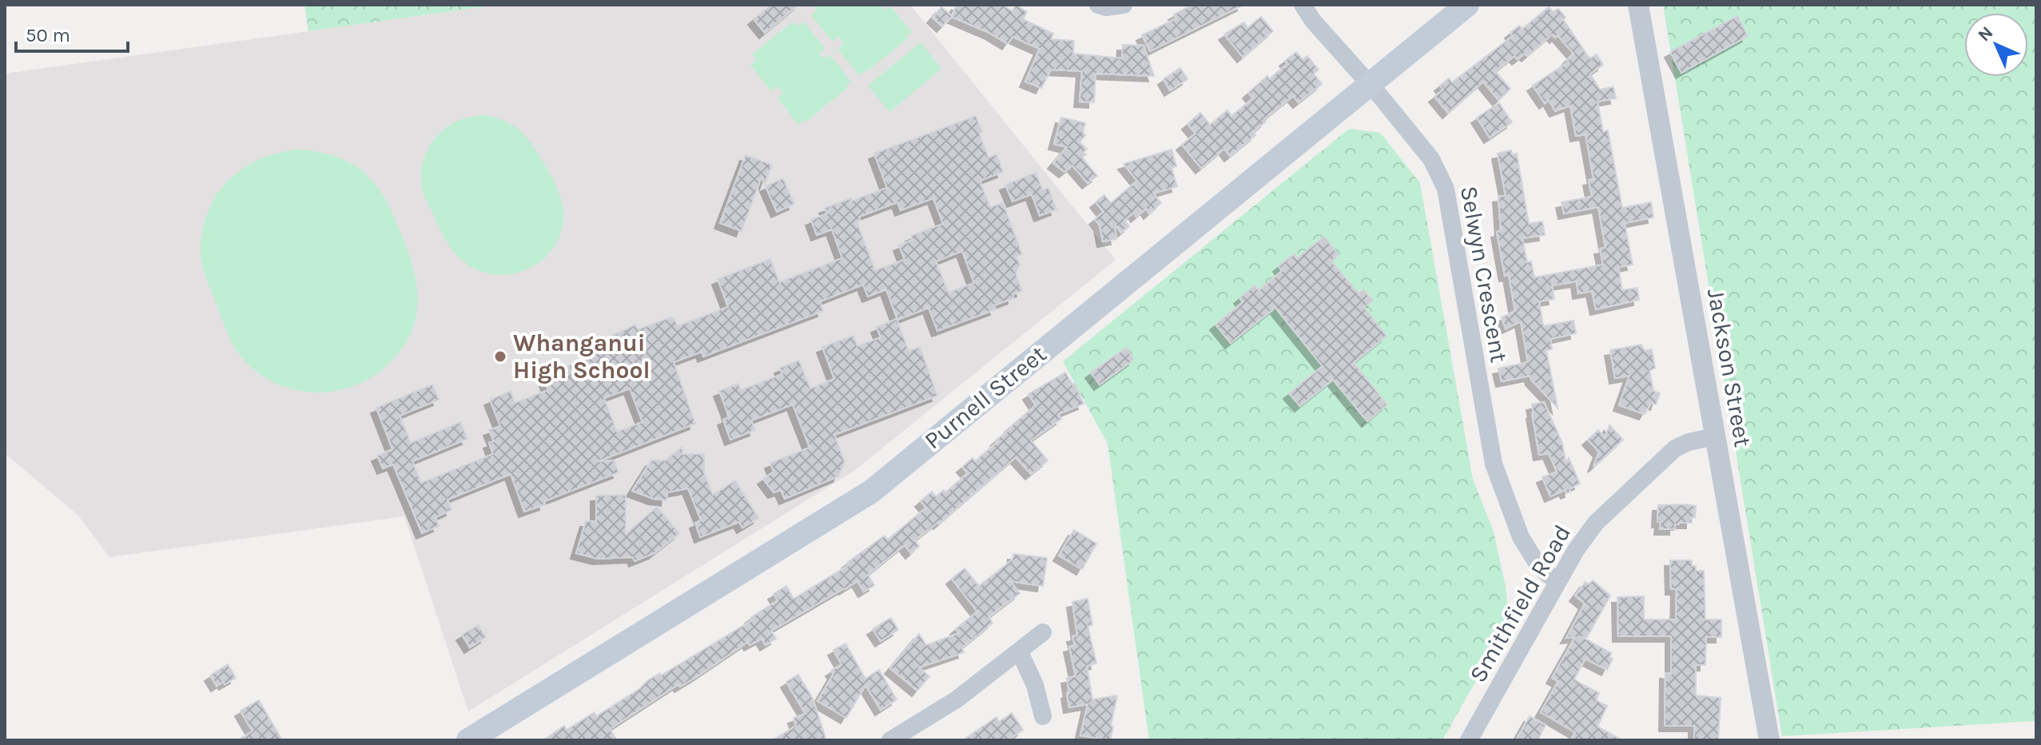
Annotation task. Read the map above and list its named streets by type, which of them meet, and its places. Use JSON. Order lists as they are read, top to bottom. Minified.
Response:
{"streets":{"main road":["Purnell Street"],"street":["Selwyn Crescent","Jackson Street","Smithfield Road"]},"crossings":[["Selwyn Crescent","Purnell Street"],["Selwyn Crescent","Smithfield Road"],["Jackson Street","Smithfield Road"]],"places":["Whanganui High School"],"scale_bar":"50 m","north":"top left"}
